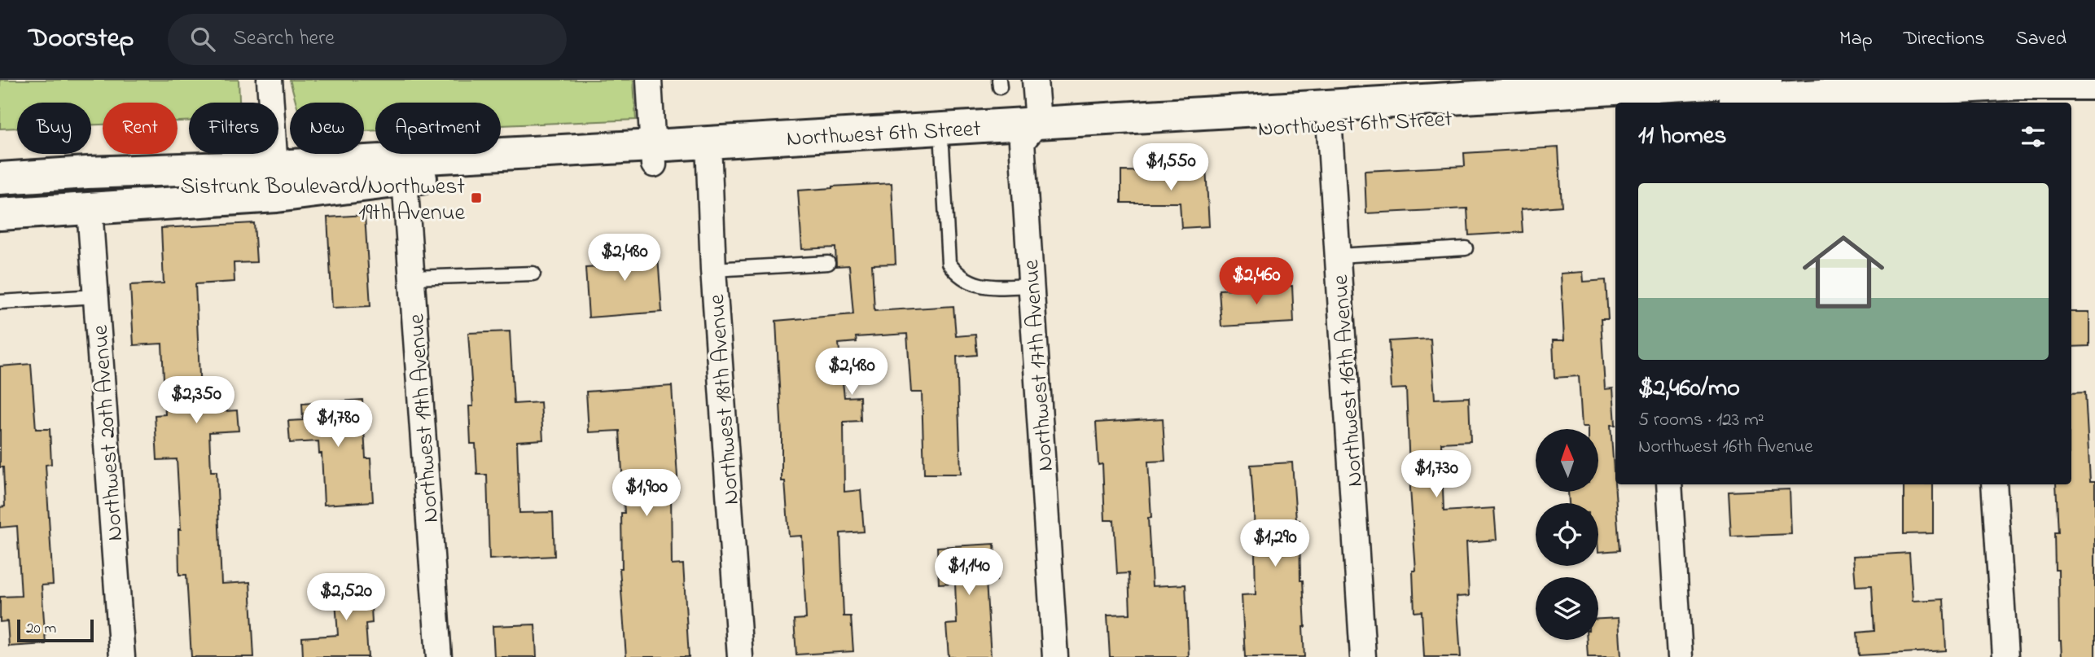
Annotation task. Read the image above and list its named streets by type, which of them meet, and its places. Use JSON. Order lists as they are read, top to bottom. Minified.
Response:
{"streets":{"street":["Northwest 6th Street","Northwest 17th Avenue","Northwest 16th Avenue","Northwest 18th Avenue","Northwest 19th Avenue","Northwest 20th Avenue"]},"crossings":[["Northwest 6th Street","Northwest 17th Avenue"],["Northwest 6th Street","Northwest 16th Avenue"],["Northwest 6th Street","Northwest 18th Avenue"],["Northwest 6th Street","Northwest 19th Avenue"],["Northwest 6th Street","Northwest 20th Avenue"]],"places":{"transit":["Sistrunk Boulevard/Northwest 19th Avenue"]},"scale_bar":"20 m","north":"top","page":{"header":"Doorstep","search":"Search here","nav":["Map","Directions","Saved"],"chip":["Buy","Rent","Filters","New","Apartment"],"heading":"11 homes","price":["$1,550","$2,480","$2,460","$2,480","$2,350","$1,780","$1,730","$1,900","$1,290","$1,140","$2,520"],"list":[{"name":"$2,460/mo","note":"5 rooms · 123 m² · Northwest 16th Avenue"}],"scale":"20 m"}}
